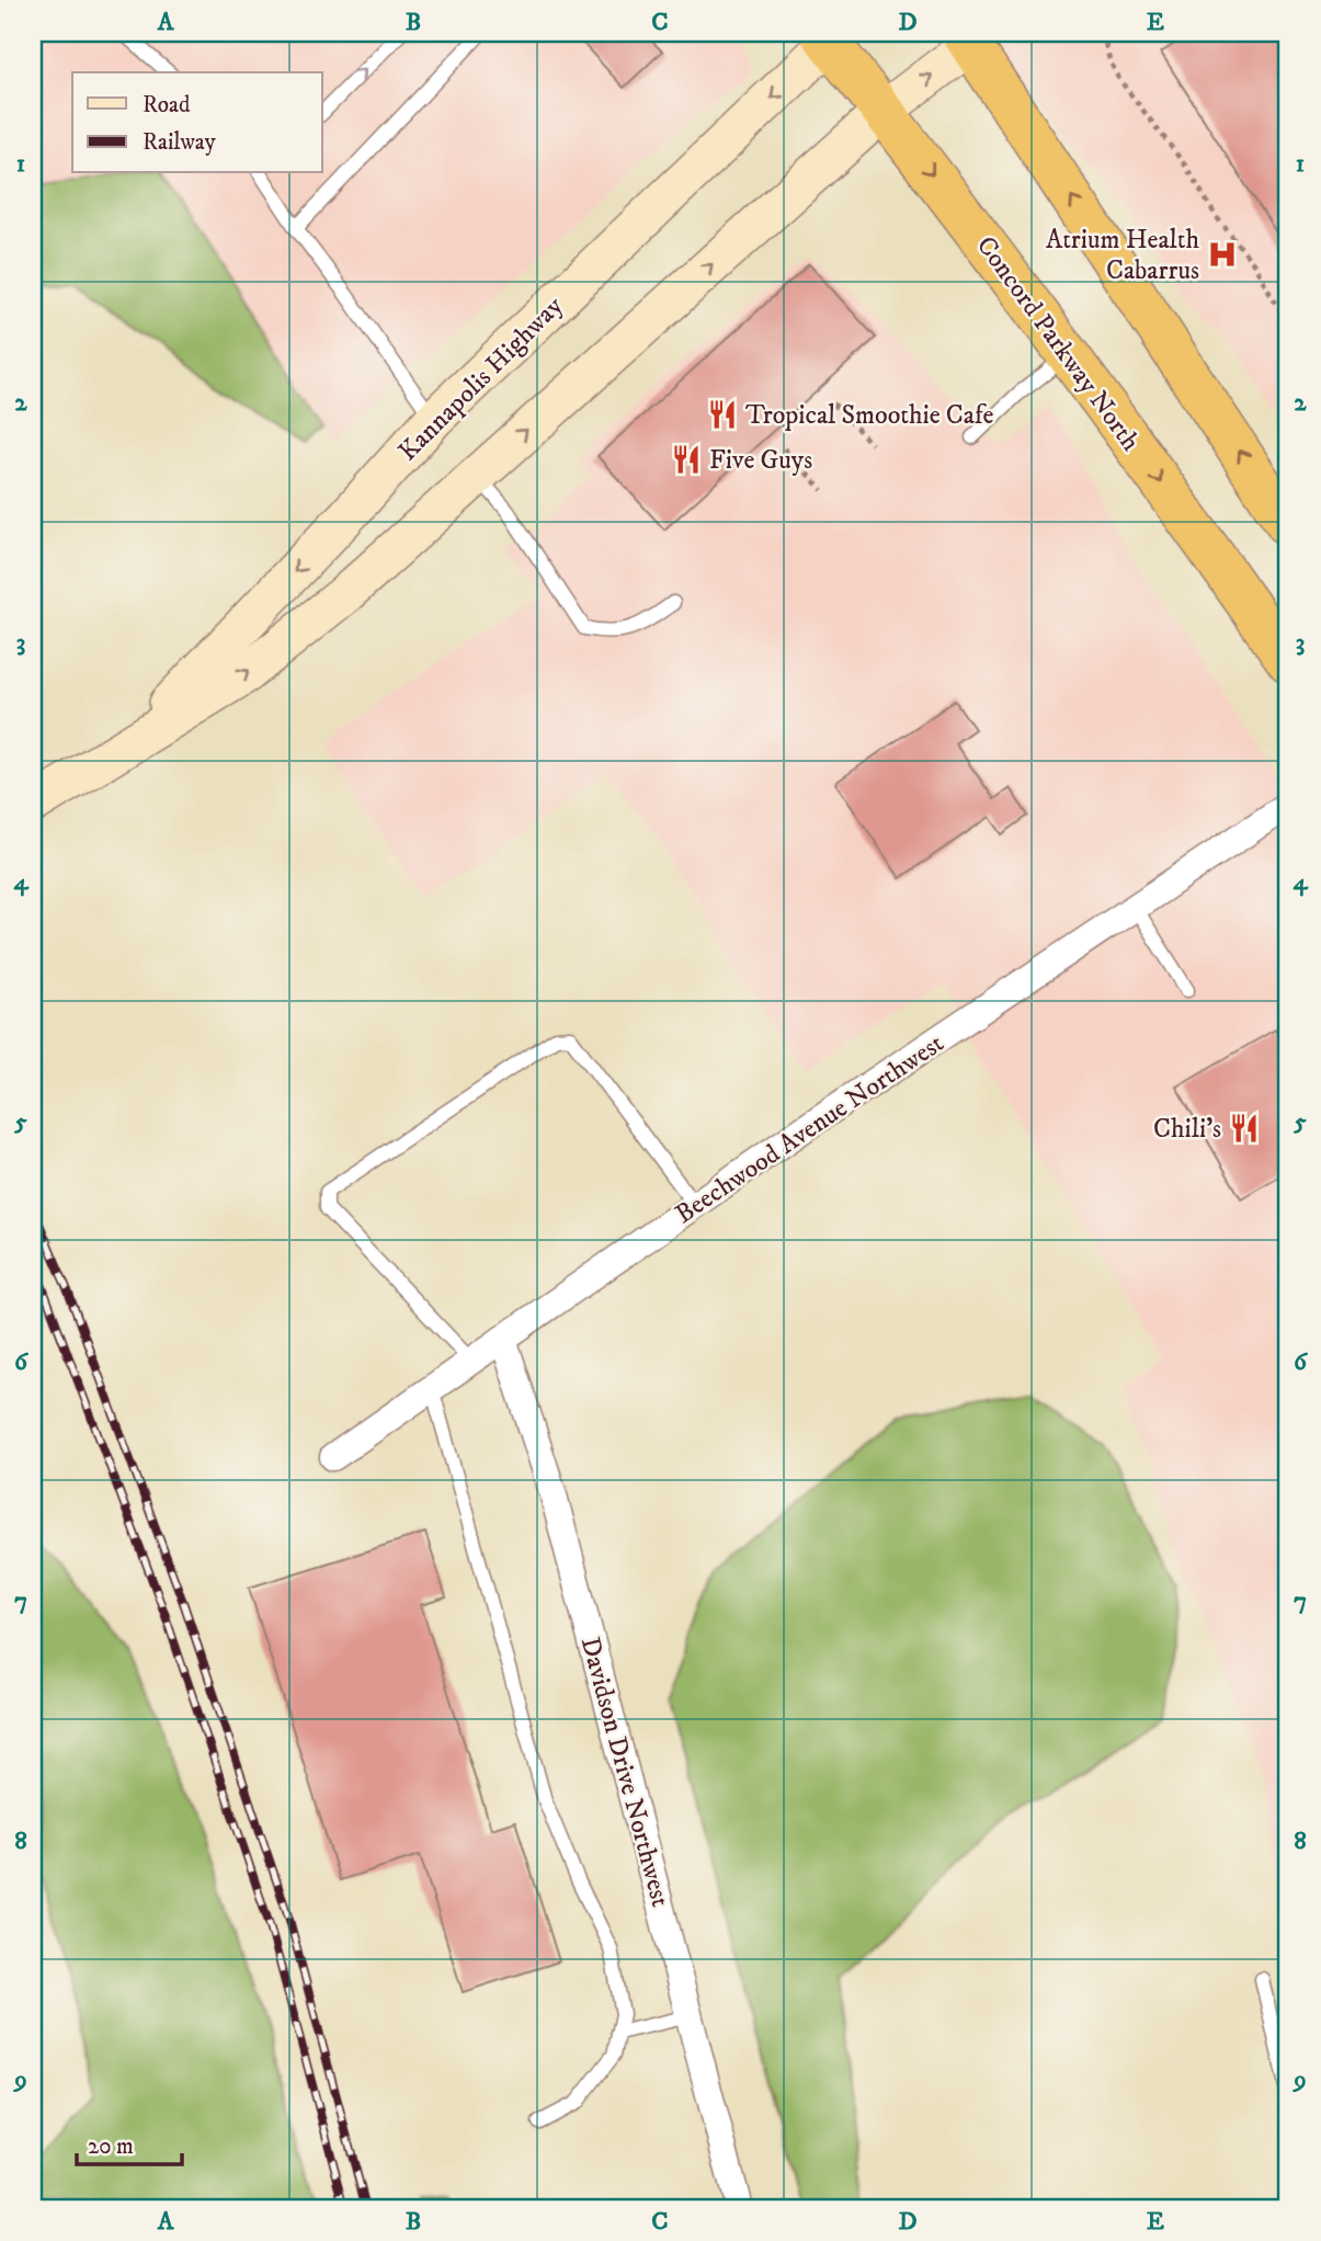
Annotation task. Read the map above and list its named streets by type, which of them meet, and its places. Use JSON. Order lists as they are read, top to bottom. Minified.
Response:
{"streets":{"highway":["Concord Parkway North"],"main road":["Kannapolis Highway"],"street":["Beechwood Avenue Northwest","Davidson Drive Northwest"]},"crossings":[["Concord Parkway North","Kannapolis Highway"],["Beechwood Avenue Northwest","Davidson Drive Northwest"]],"places":{"hospital":["Atrium Health Cabarrus"],"restaurant":["Tropical Smoothie Cafe","Five Guys","Chili's"]},"legend":["Road","Railway"],"scale_bar":"20 m","grid":{"columns":["A","B","C","D","E"],"rows":["1","2","3","4","5","6","7","8","9"]}}
